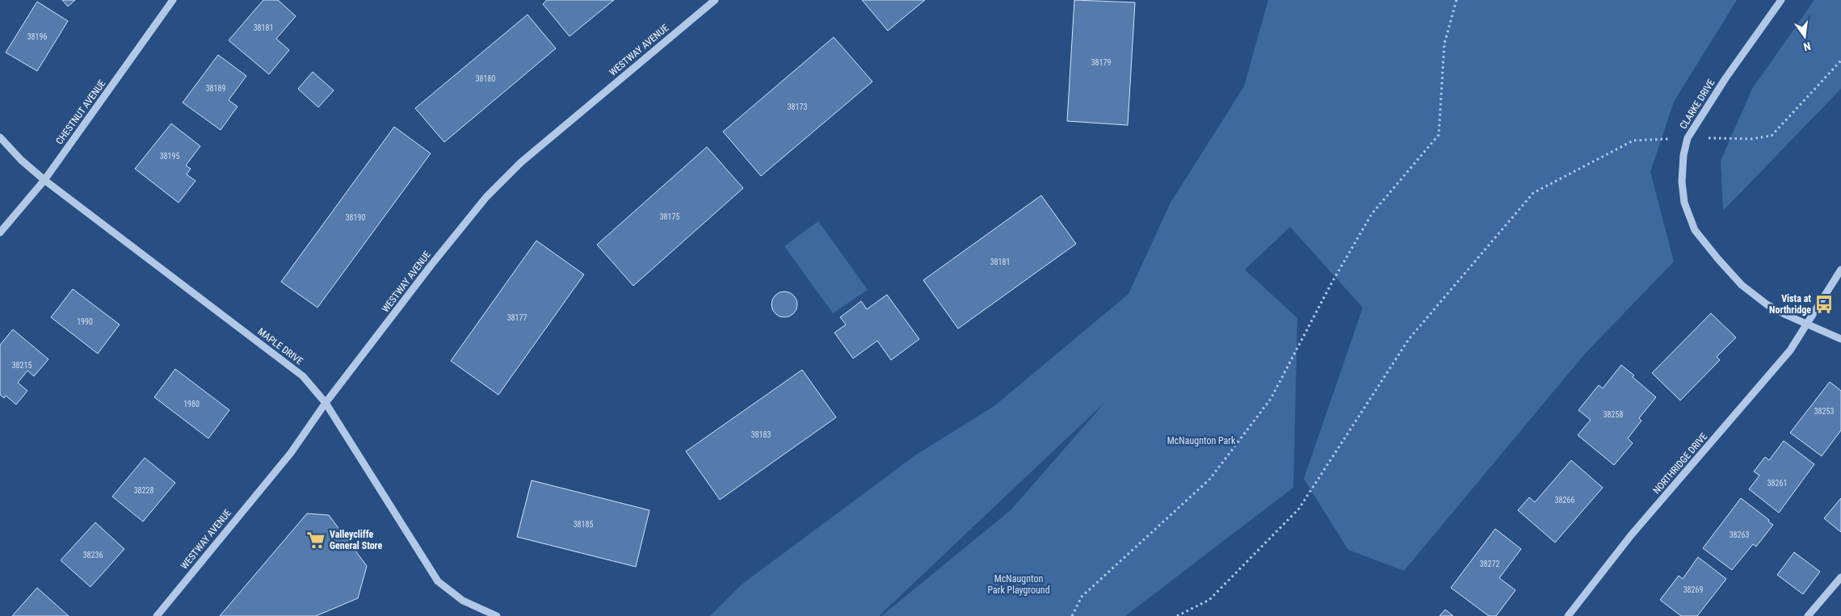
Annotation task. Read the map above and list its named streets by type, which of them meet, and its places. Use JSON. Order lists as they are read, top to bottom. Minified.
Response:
{"streets":{"street":["WESTWAY AVENUE","CLARKE DRIVE","CHESTNUT AVENUE","MAPLE DRIVE","NORTHRIDGE DRIVE"]},"crossings":[["WESTWAY AVENUE","MAPLE DRIVE"],["CLARKE DRIVE","NORTHRIDGE DRIVE"],["CHESTNUT AVENUE","MAPLE DRIVE"]],"parks":["McNaugnton Park","McNaugnton Park Playground"],"places":{"bus stop":["Vista at Northridge"],"supermarket":["Valleycliffe General Store"]},"house_numbers":["38181","38196","38179","38180","38189","38173","38195","38175","38190","38181","38177","1990","38215","1980","38253","38258","38183","38261","38228","38266","38185","38263","38236","38272","38269"],"north":"bottom"}
